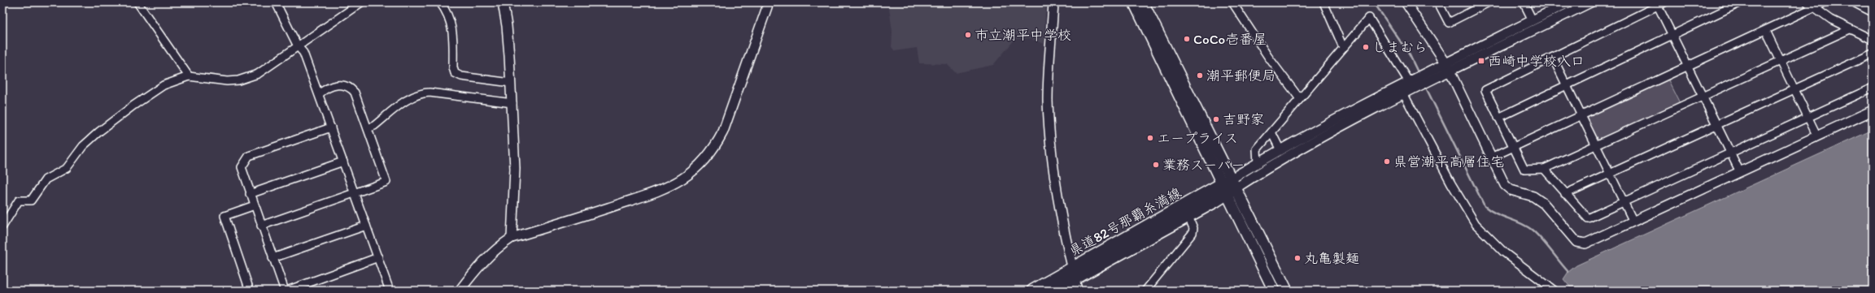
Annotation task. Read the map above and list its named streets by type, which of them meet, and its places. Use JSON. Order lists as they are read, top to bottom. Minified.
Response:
{"streets":{"main road":["県道82号那覇糸満線"]},"places":{"other":["市立潮平中学校","CoCo壱番屋","しまむら","潮平郵便局","吉野家","エープライス","県営潮平高層住宅","業務スーパー","丸亀製麺"],"transit":["西崎中学校入口"]}}
